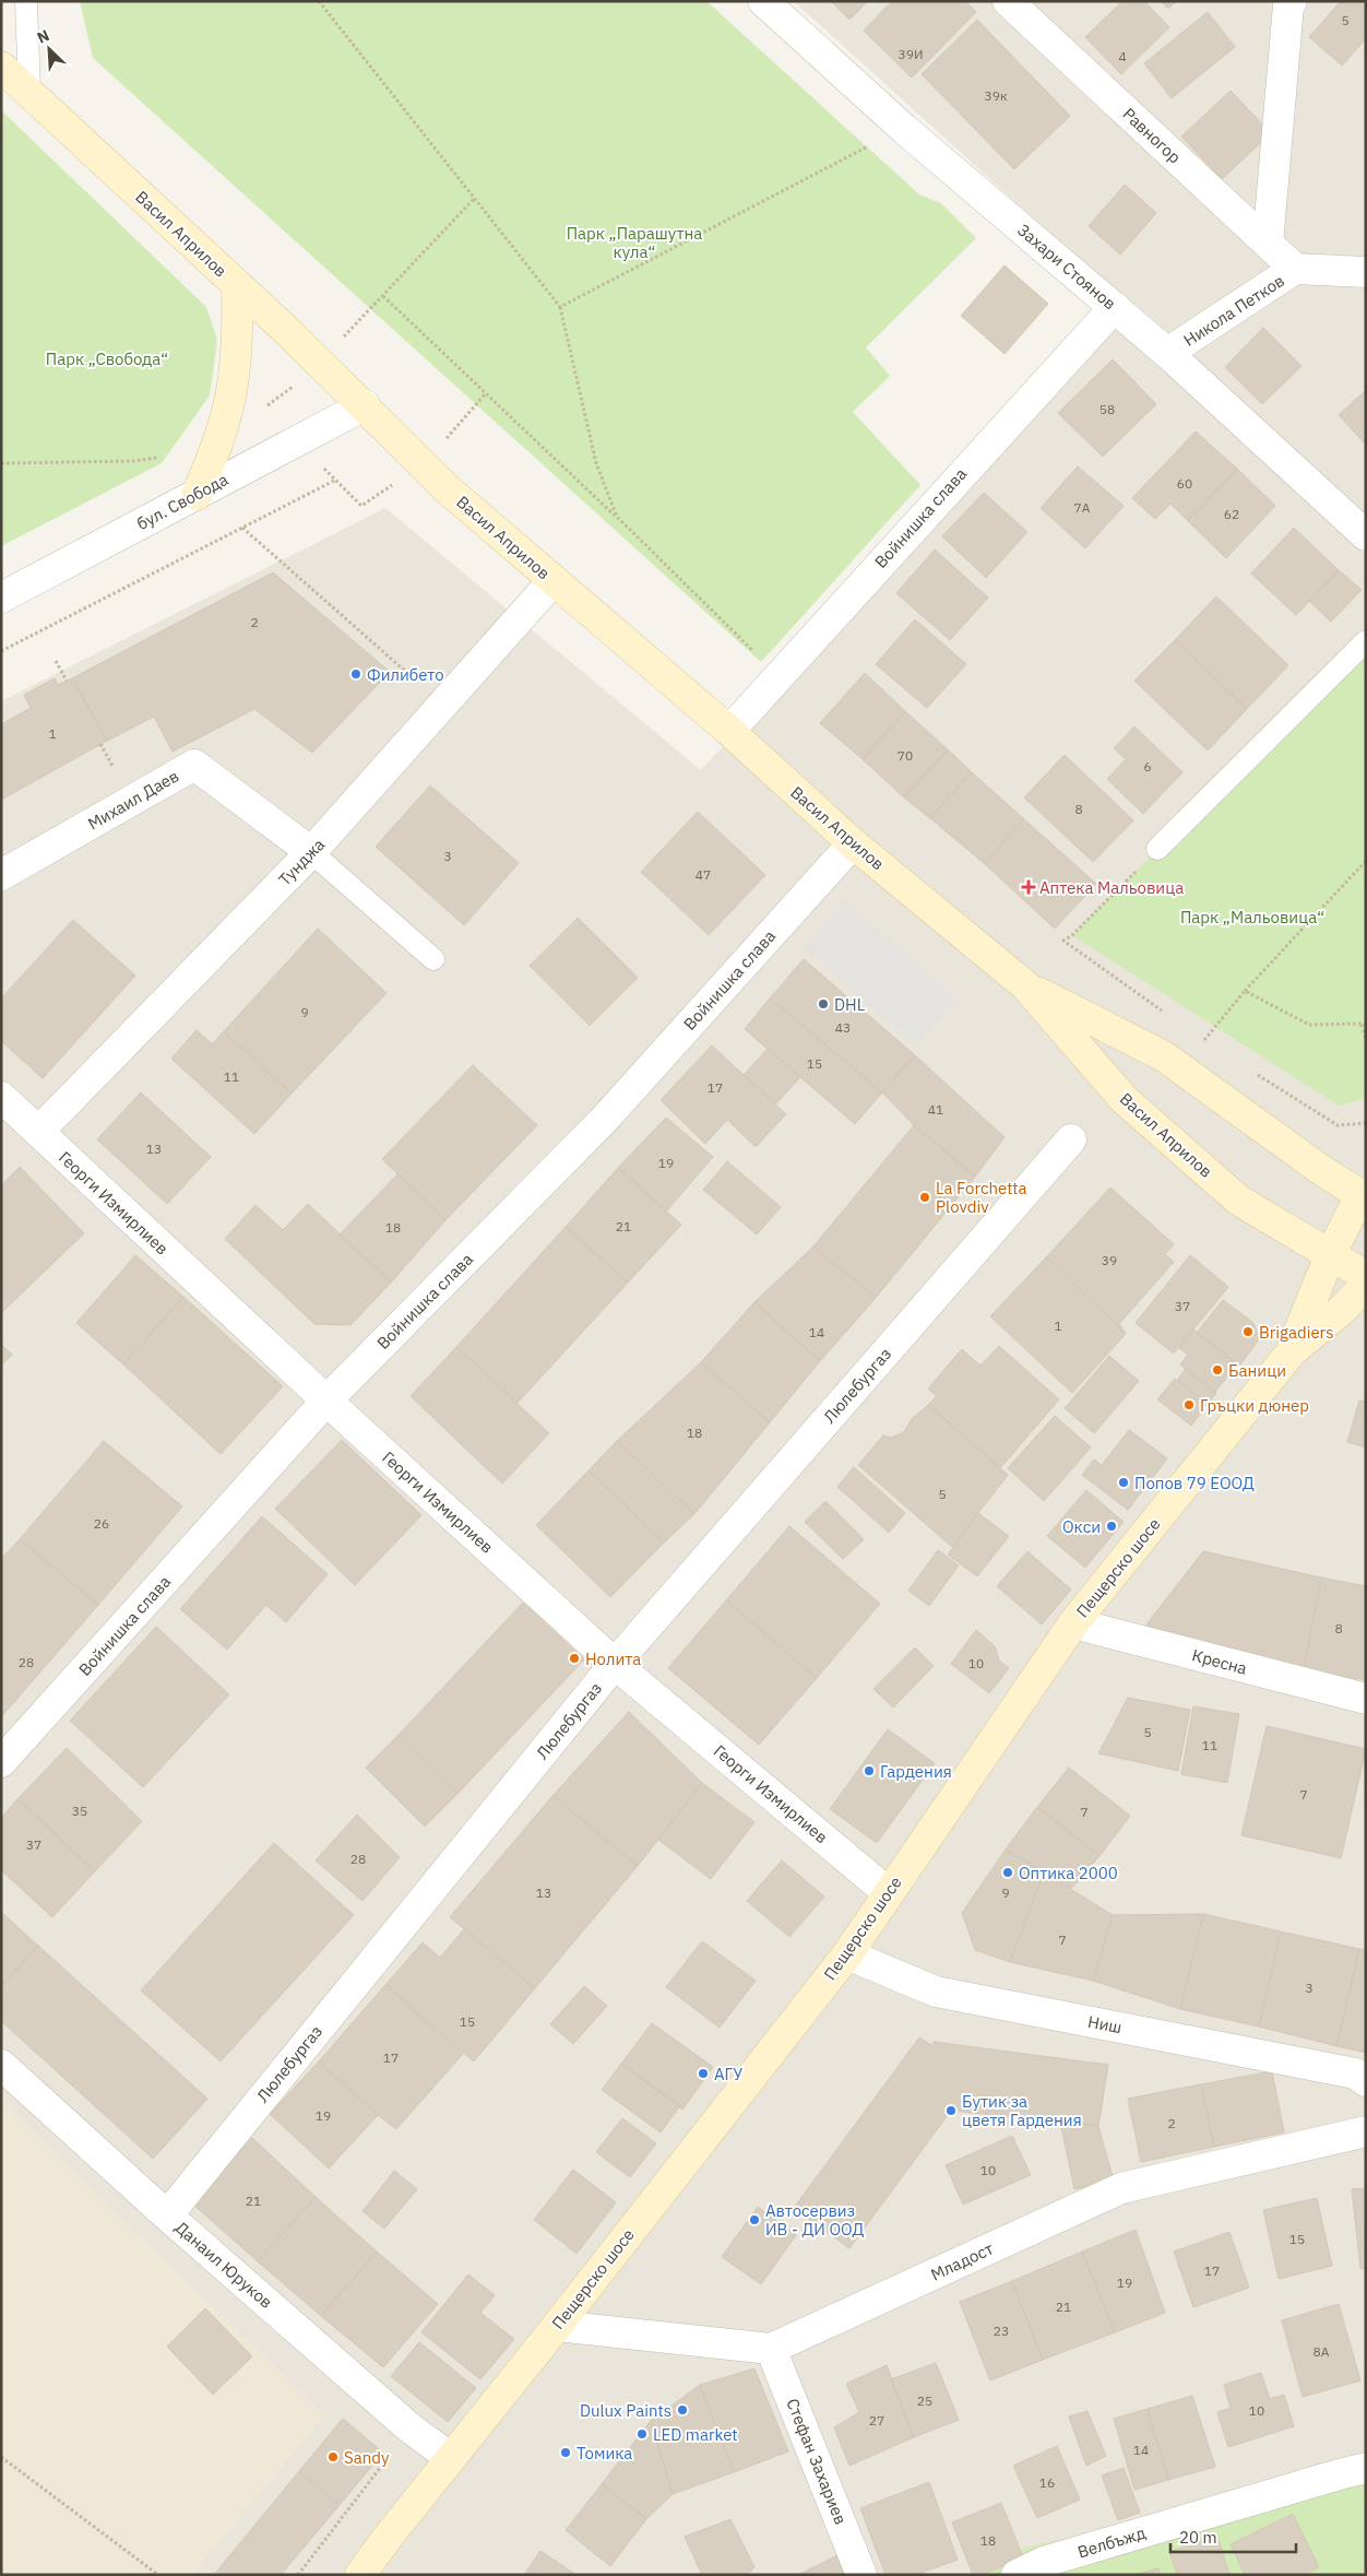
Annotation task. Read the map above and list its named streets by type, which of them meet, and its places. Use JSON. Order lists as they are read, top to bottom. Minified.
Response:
{"streets":{"main road":["Васил Априлов","Пещерско шосе"],"street":["Равногор","Захари Стоянов","Никола Петков","бул. Свобода","Войнишка слава","Михаил Даев","Тунджа","Георги Измирлиев","Люлебургаз","Кресна","Ниш","Младост","Данаил Юруков","Стефан Захариев","Велбъжд"]},"crossings":[["Равногор","Никола Петков"],["Васил Априлов","бул. Свобода"],["Васил Априлов","Войнишка слава"],["Васил Априлов","Тунджа"],["Захари Стоянов","Никола Петков"],["Захари Стоянов","Войнишка слава"],["Войнишка слава","Георги Измирлиев"],["Михаил Даев","Тунджа"],["Тунджа","Георги Измирлиев"],["Георги Измирлиев","Люлебургаз"],["Георги Измирлиев","Пещерско шосе"],["Люлебургаз","Данаил Юруков"],["Пещерско шосе","Кресна"],["Пещерско шосе","Ниш"],["Пещерско шосе","Данаил Юруков"],["Младост","Стефан Захариев"]],"parks":["Парк „Парашутна кула“","Парк „Свобода“","Парк „Мальовица“"],"places":{"other":["Филибето","DHL","La Forchetta Plovdiv","Brigadiers","Баници","Гръцки дюнер","Попов 79 ЕООД","Окси","Нолита","Гардения","Оптика 2000","АГУ","Бутик за цветя Гардения","Автосервиз ИВ - ДИ ООД","Dulux Paints","LED market","Томика","Sandy"],"health":["Аптека Мальовица"]},"house_numbers":["5","39И","4","39к","58","60","7А","62","2","1","70","6","8","3","47","9","43","15","11","17","41","13","19","21","18","39","37","1","14","18","5","26","8","28","10","5","11","7","35","7","37","28","13","9","7","3","15","17","19","2","10","21","15","17","19","21","23","8А","25","10","27","14","16","18"],"scale_bar":"20 m","north":"top left"}
